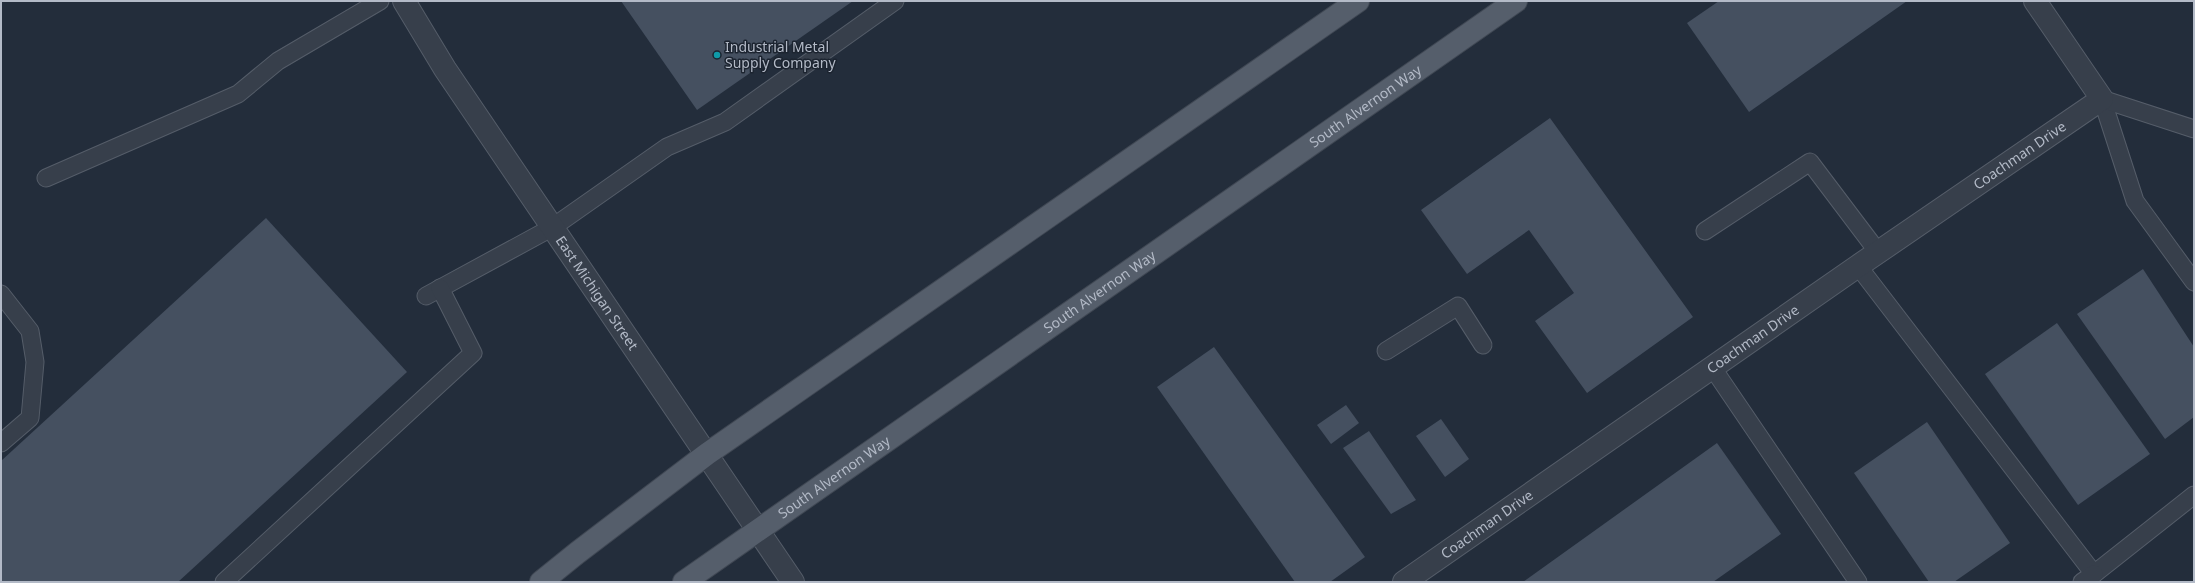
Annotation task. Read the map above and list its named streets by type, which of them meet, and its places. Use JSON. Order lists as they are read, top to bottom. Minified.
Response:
{"streets":{"main road":["South Alvernon Way"],"street":["Coachman Drive","East Michigan Street"]},"crossings":[["South Alvernon Way","East Michigan Street"]],"places":["Industrial Metal Supply Company"]}
